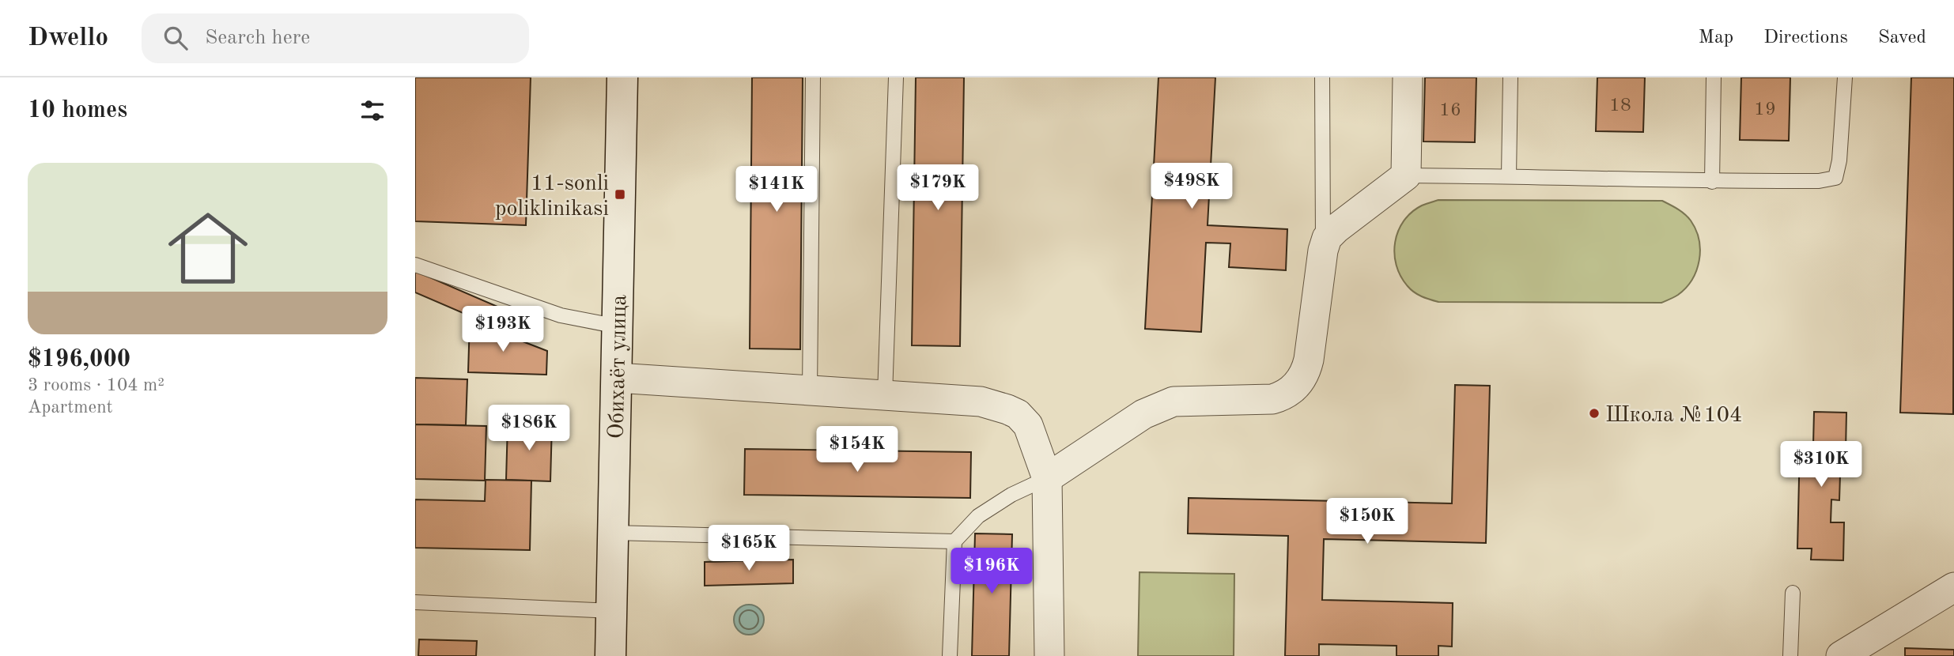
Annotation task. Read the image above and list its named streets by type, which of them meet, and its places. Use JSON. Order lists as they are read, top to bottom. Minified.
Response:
{"streets":{"street":["Обихаёт улица"]},"places":{"transit":["11-sonli poliklinikasi"],"other":["Школа №104"]},"house_numbers":["18","19","16"],"page":{"header":"Dwello","search":"Search here","nav":["Map","Directions","Saved"],"heading":"10 homes","list":[{"name":"$196,000","note":"3 rooms · 104 m² · Apartment"}],"price":["$498K","$179K","$141K","$193K","$186K","$154K","$310K","$150K","$165K","$196K"]}}
